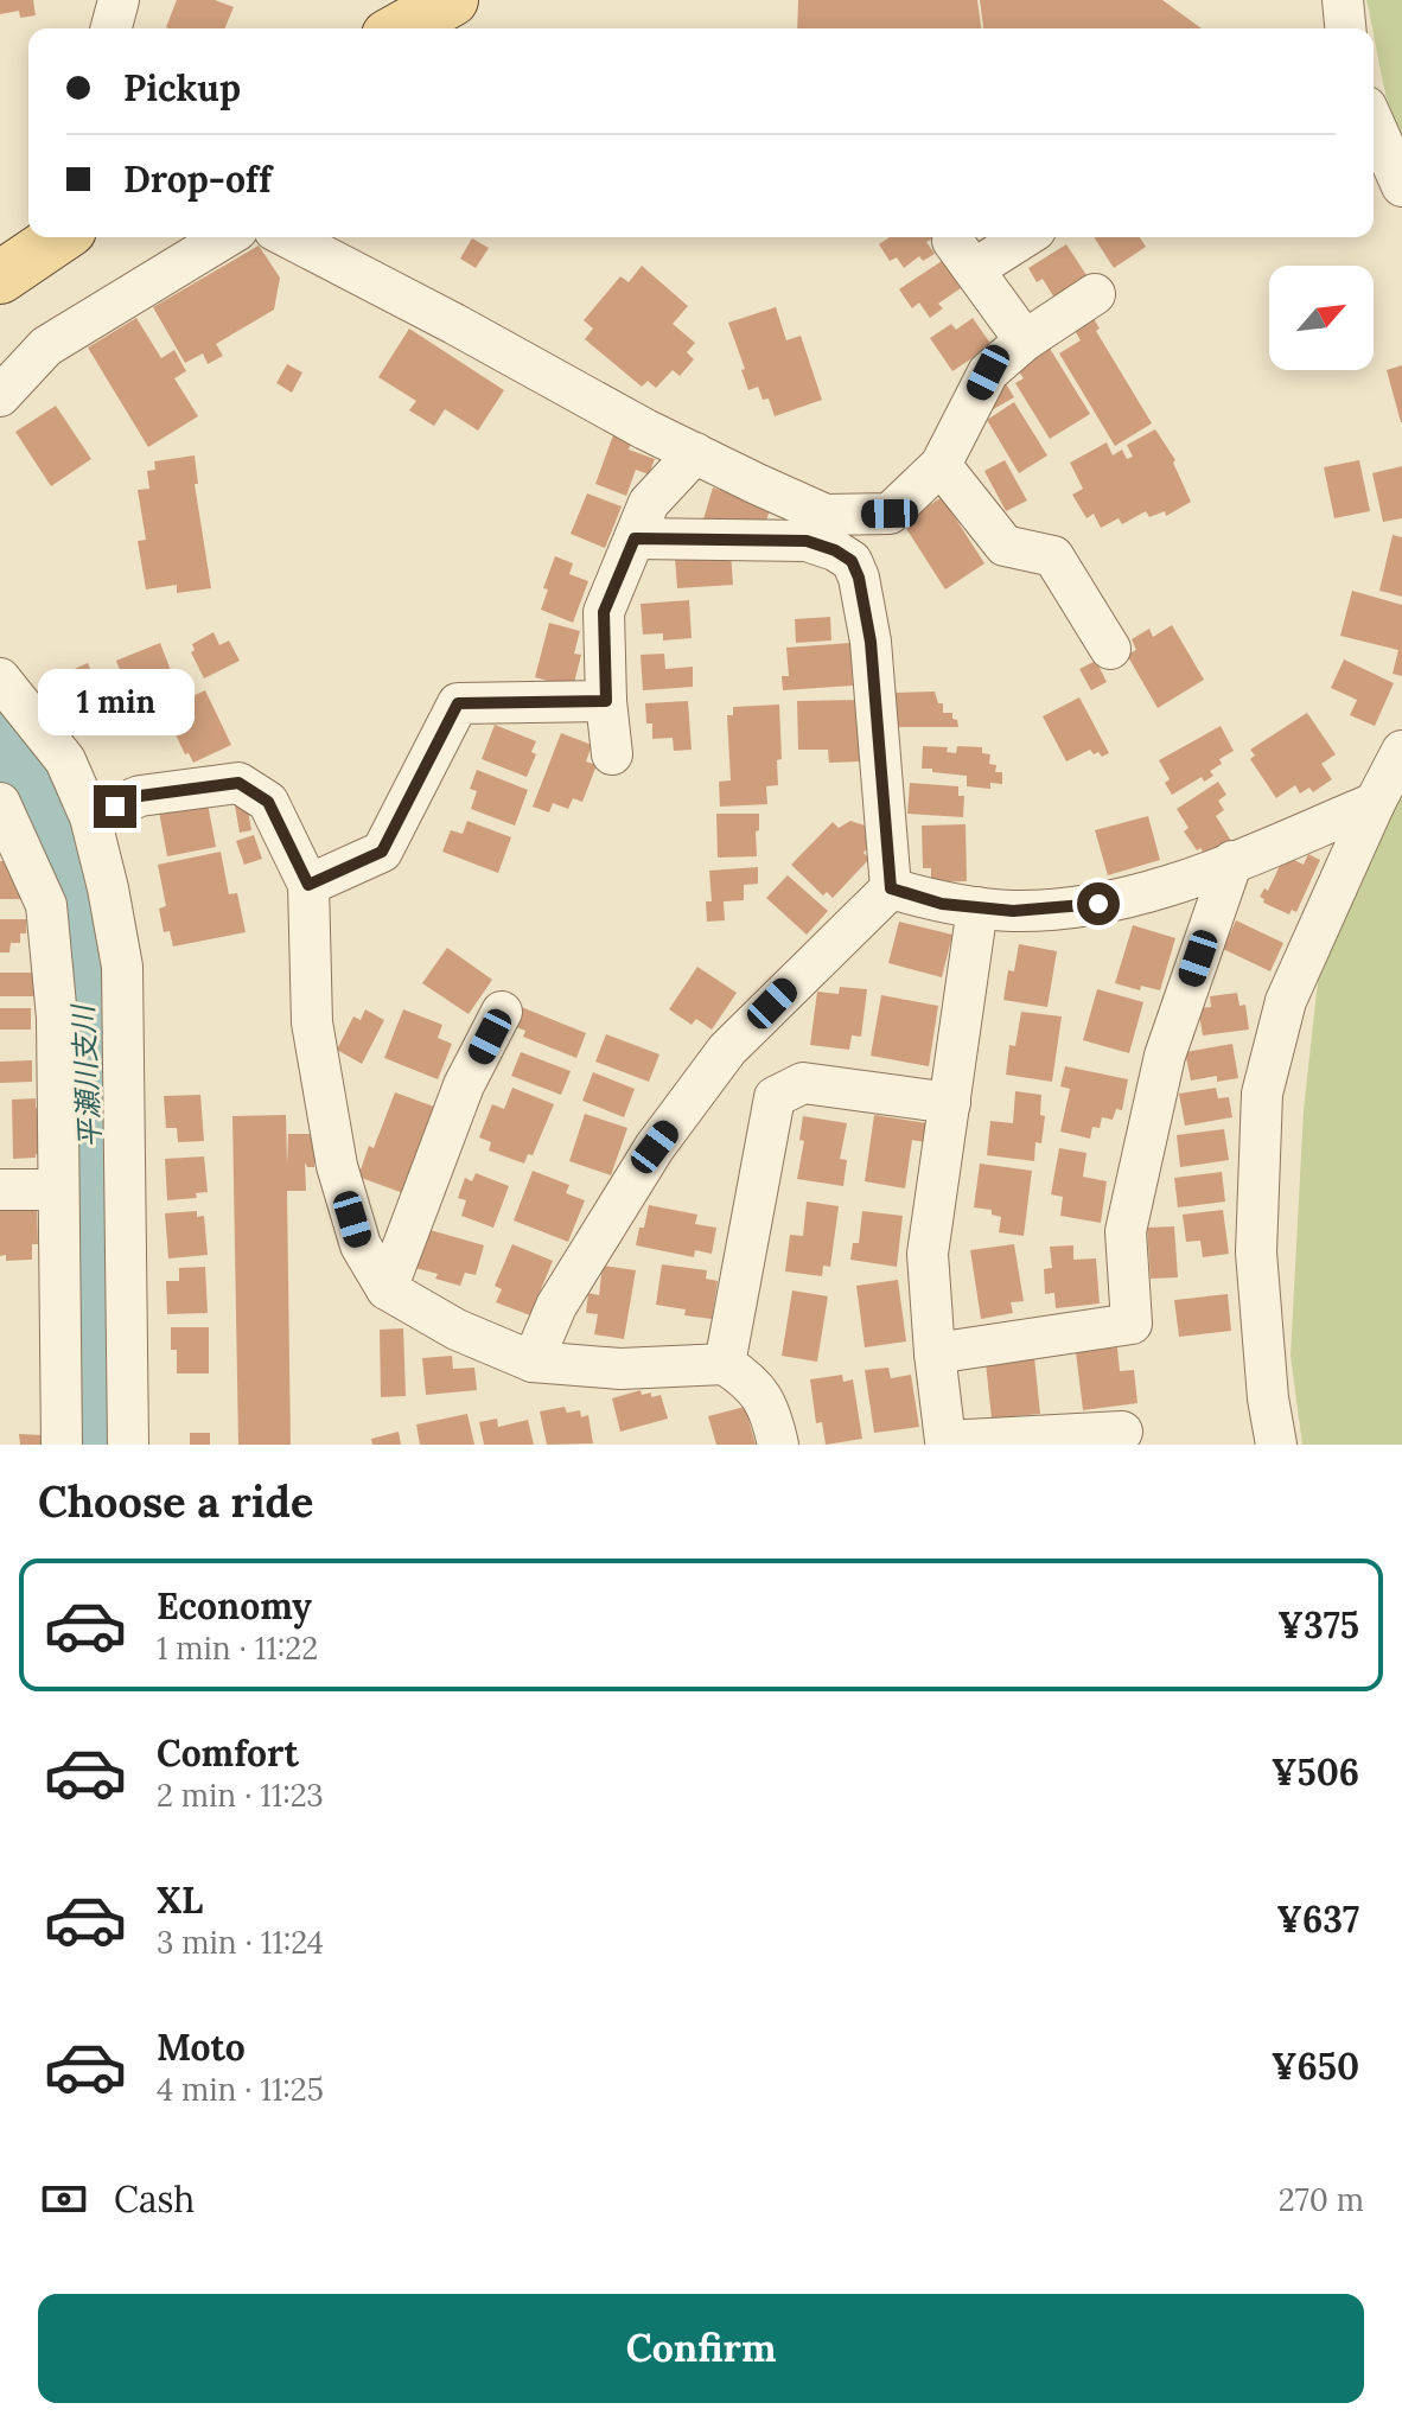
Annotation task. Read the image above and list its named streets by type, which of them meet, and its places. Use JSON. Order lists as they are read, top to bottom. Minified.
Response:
{"water":["平瀬川支川"],"north":"top right","page":{"banner":["Pickup","Drop-off"],"bubble":"1 min","heading":"Choose a ride","list":[{"name":"Economy","note":"1 min · 11:22","value":"¥375"},{"name":"Comfort","note":"2 min · 11:23","value":"¥506"},{"name":"XL","note":"3 min · 11:24","value":"¥637"},{"name":"Moto","note":"4 min · 11:25","value":"¥650"}],"pay":["Cash","270 m"],"buttons":"Confirm"}}
